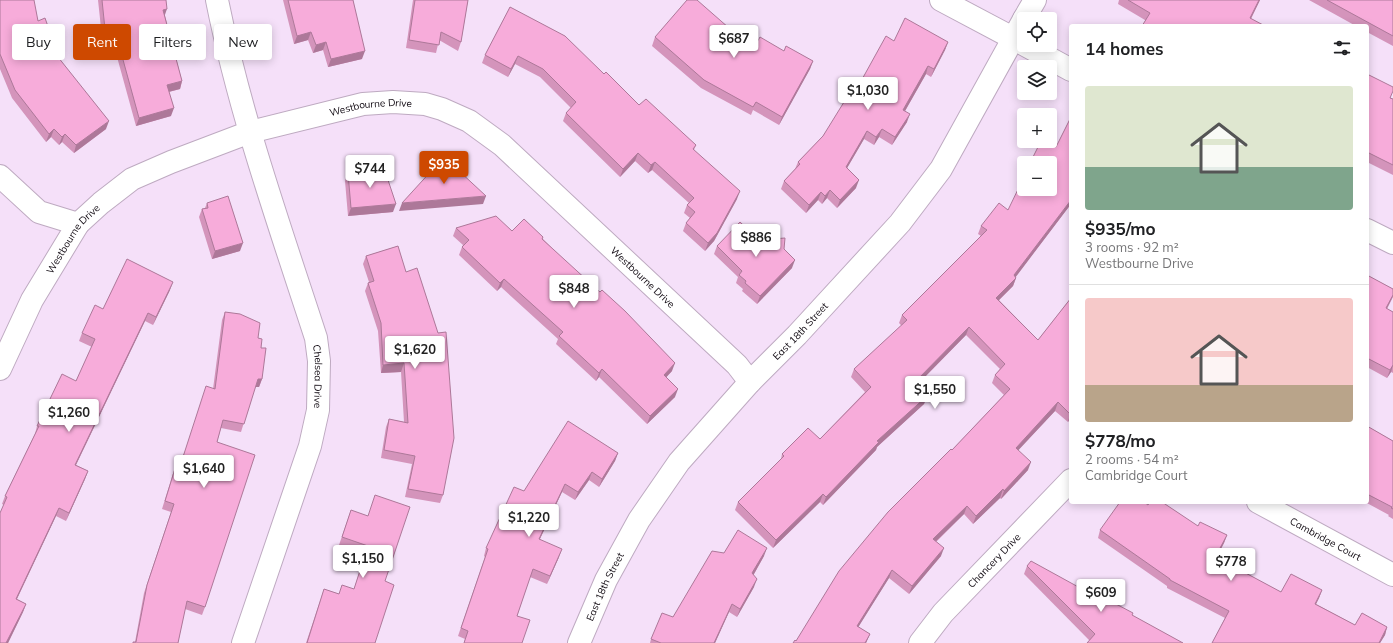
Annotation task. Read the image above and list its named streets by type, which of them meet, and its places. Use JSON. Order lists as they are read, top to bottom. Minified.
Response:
{"streets":{"street":["Westbourne Drive","East 18th Street","Chelsea Drive","Cambridge Court","Chancery Drive"]},"crossings":[["Westbourne Drive","East 18th Street"],["Westbourne Drive","Chelsea Drive"]],"page":{"map_buttons":["+","−"],"chip":["Buy","Rent","Filters","New"],"heading":"14 homes","price":["$687","$1,030","$935","$744","$886","$848","$1,620","$1,550","$1,260","$1,640","$1,220","$1,150","$778","$609"],"list":[{"name":"$935/mo","note":"3 rooms · 92 m² · Westbourne Drive"},{"name":"$778/mo","note":"2 rooms · 54 m² · Cambridge Court"}]}}
